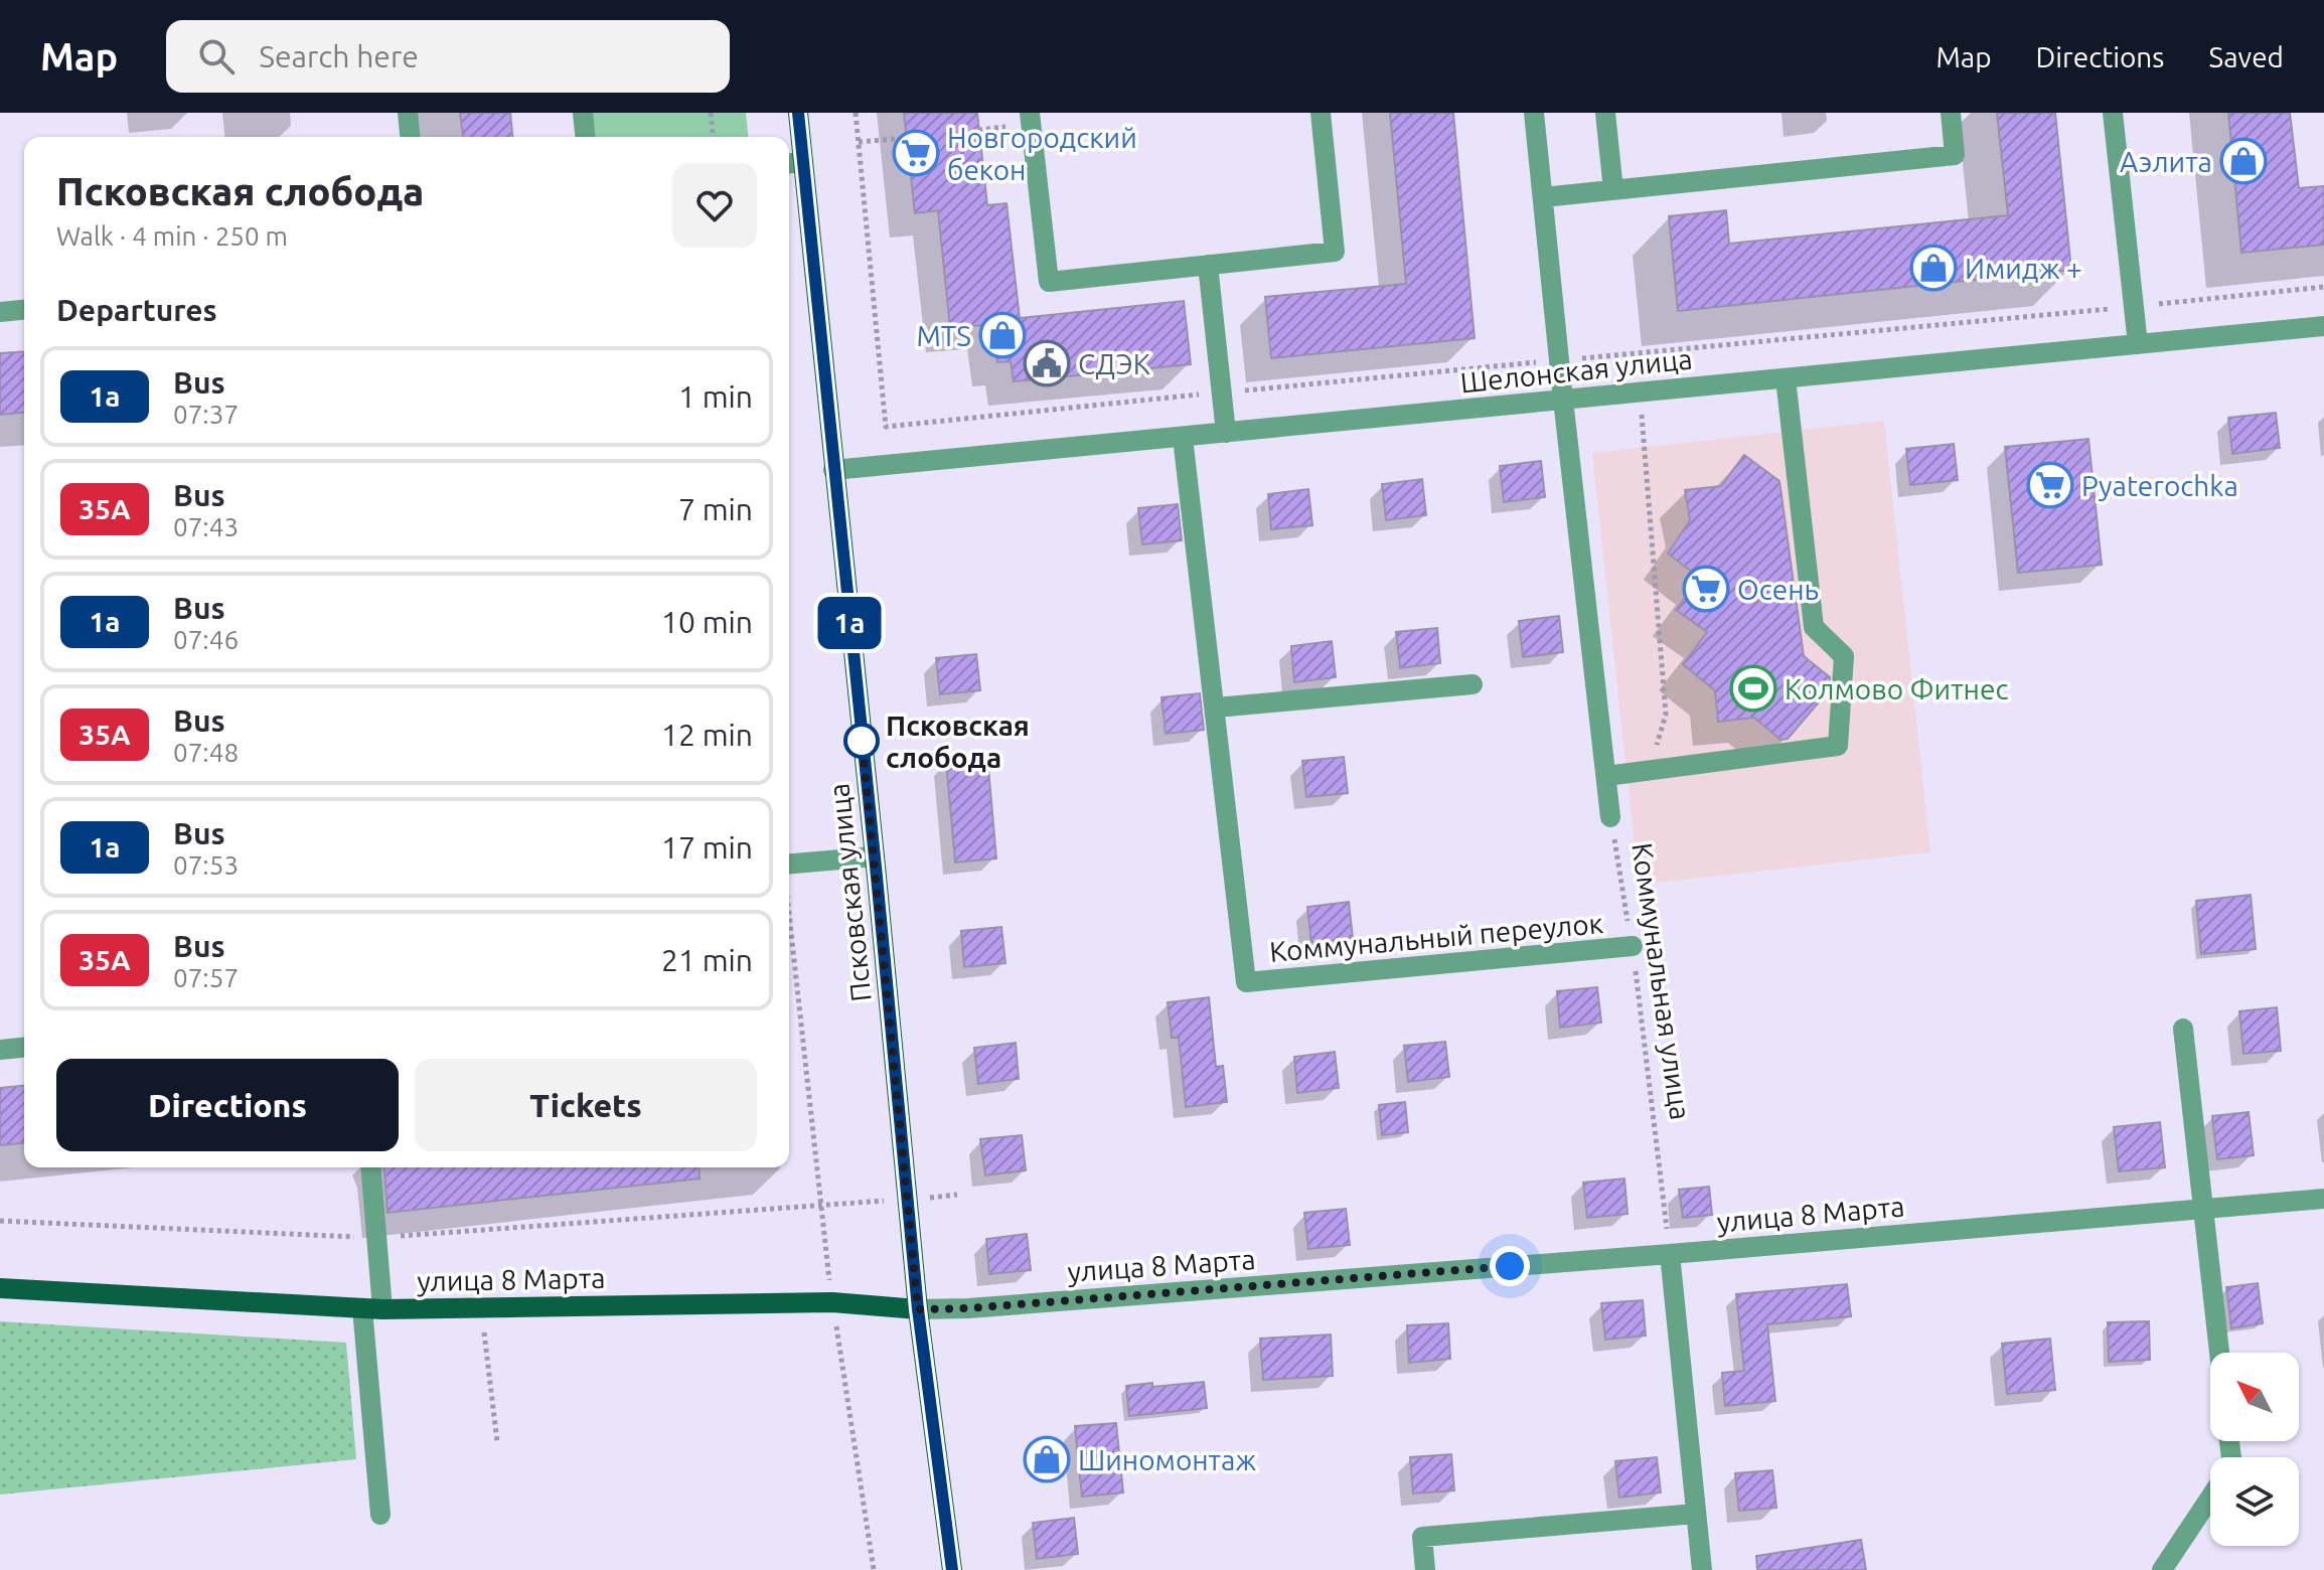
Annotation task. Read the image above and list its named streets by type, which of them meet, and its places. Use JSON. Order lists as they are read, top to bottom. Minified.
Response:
{"streets":{"main road":["Псковская улица","улица 8 Марта"],"street":["Шелонская улица","Коммунальный переулок","Коммунальная улица"]},"crossings":[["Шелонская улица","Псковская улица"],["Шелонская улица","Коммунальная улица"],["Псковская улица","улица 8 Марта"],["Коммунальный переулок","Коммунальная улица"],["Коммунальная улица","улица 8 Марта"]],"places":{"supermarket":["Новгородский бекон","Pyaterochka","Осень"],"shop":["Аэлита","Имидж +","MTS","Шиномонтаж"],"public building":["СДЭК"],"sports":["Колмово Фитнес"],"other":["Псковская слобода"]},"lines":["bus line 1a"],"north":"top left","page":{"header":"Map","search":"Search here","nav":["Map","Directions","Saved"],"on_map":"1a","heading":[["Псковская слобода","Walk · 4 min · 250 m"],"Departures"],"list":[{"mark":"1a","name":"Bus","note":"07:37","value":"1 min"},{"mark":"35А","name":"Bus","note":"07:43","value":"7 min"},{"mark":"1a","name":"Bus","note":"07:46","value":"10 min"},{"mark":"35А","name":"Bus","note":"07:48","value":"12 min"},{"mark":"1a","name":"Bus","note":"07:53","value":"17 min"},{"mark":"35А","name":"Bus","note":"07:57","value":"21 min"}],"buttons":["Directions","Tickets"]}}
